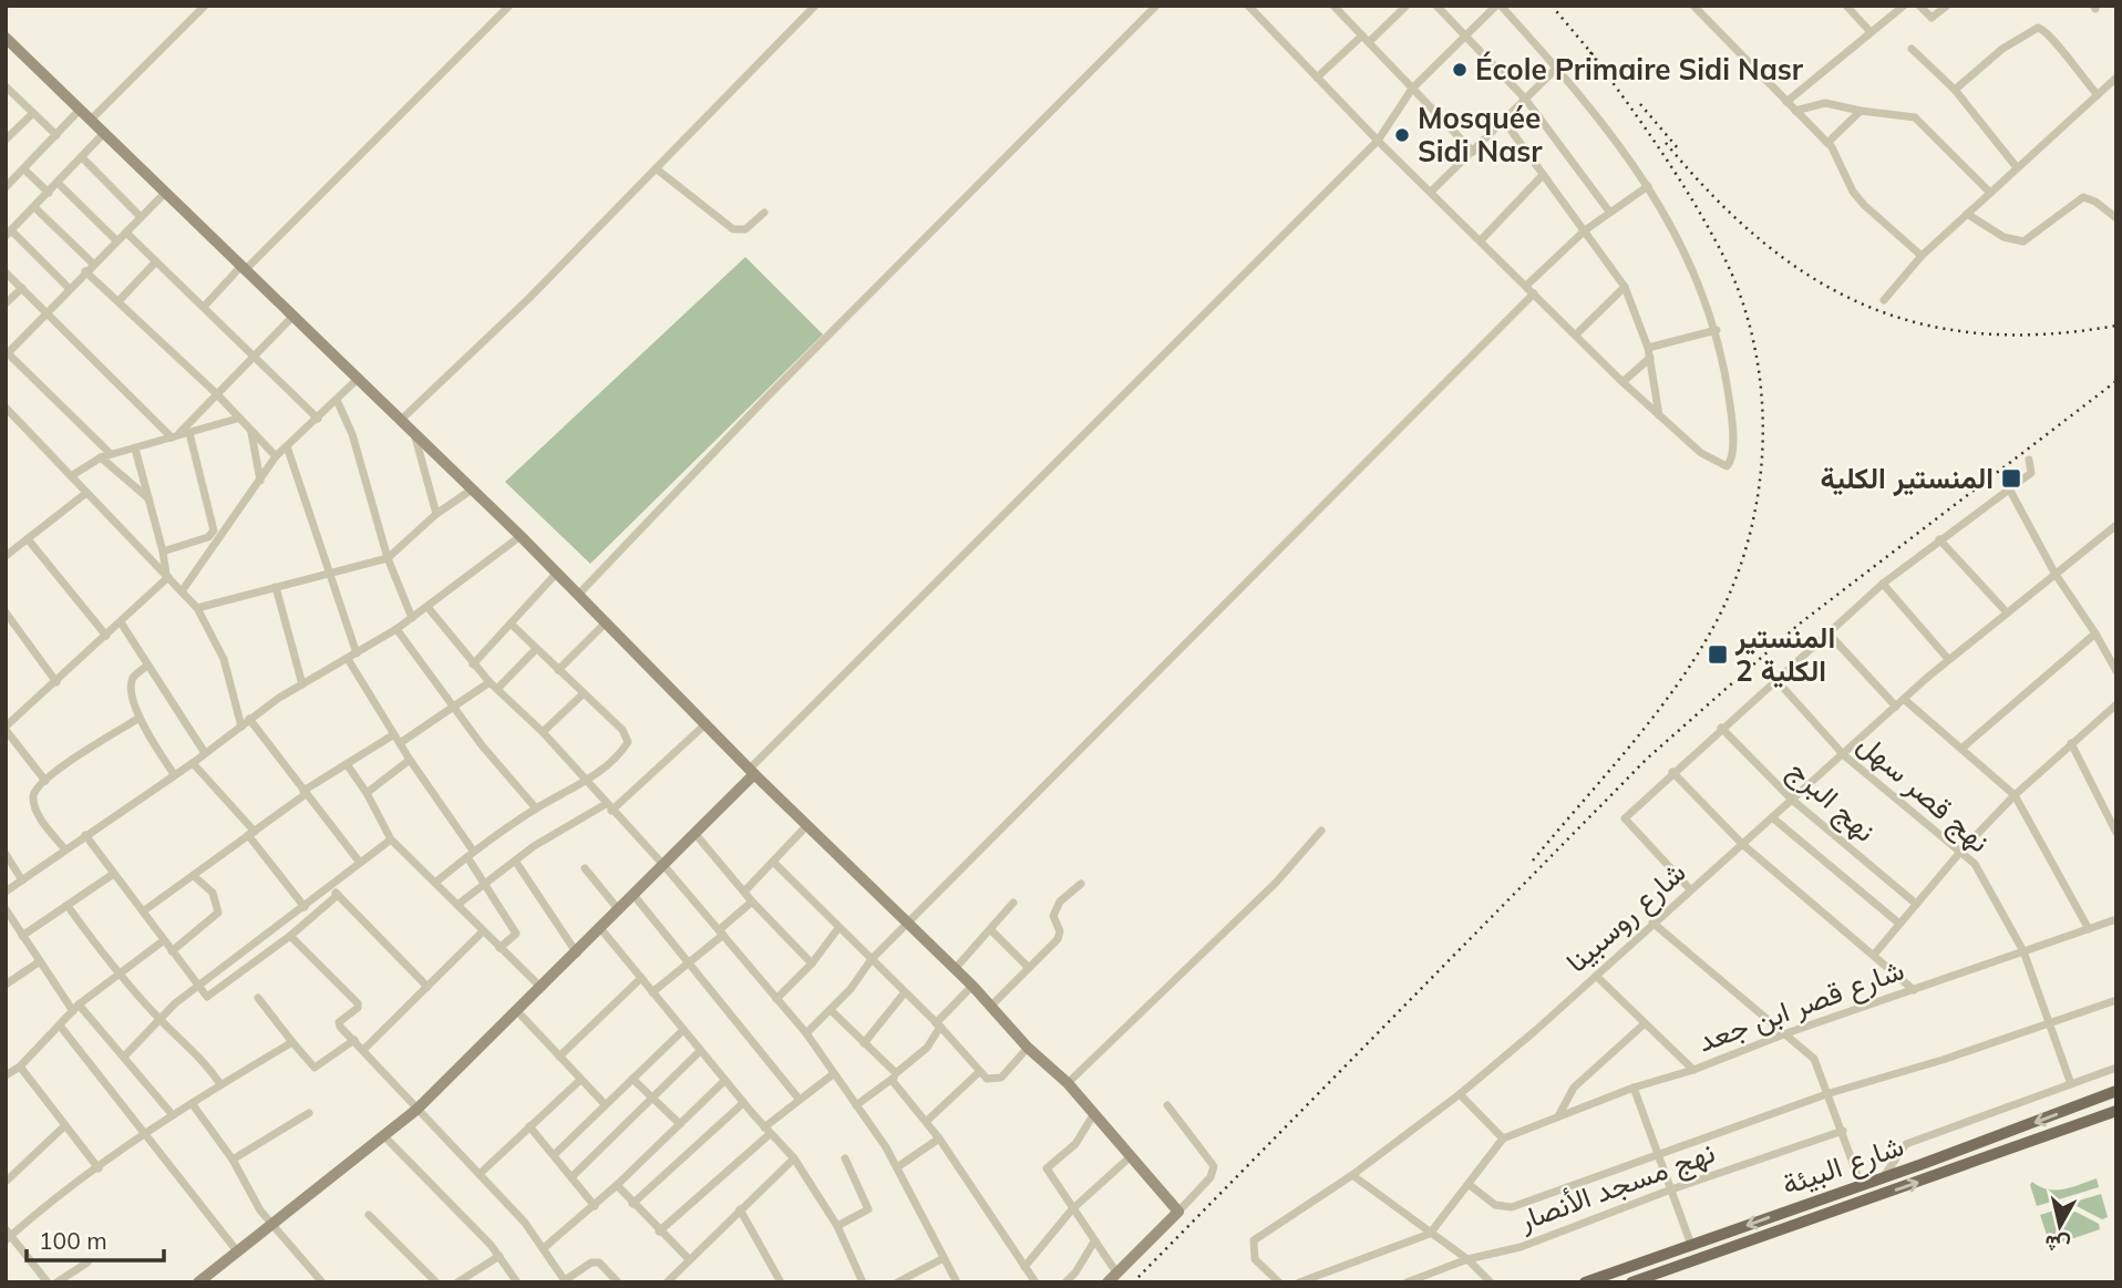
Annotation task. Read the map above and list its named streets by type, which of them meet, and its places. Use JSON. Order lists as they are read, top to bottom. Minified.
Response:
{"streets":{"main road":["شارع البيئة"],"street":["نهج قصر سهل","نهج البرج","شارع روسبينا","شارع قصر ابن جعد","نهج مسجد الأنصار"]},"crossings":[["نهج قصر سهل","شارع روسبينا"],["نهج قصر سهل","شارع قصر ابن جعد"],["نهج البرج","شارع روسبينا"]],"places":{"other":["École Primaire Sidi Nasr","Mosquée Sidi Nasr"],"transit":["المنستير الكلية","المنستير الكلية 2"]},"scale_bar":"100 m","north":"bottom"}
